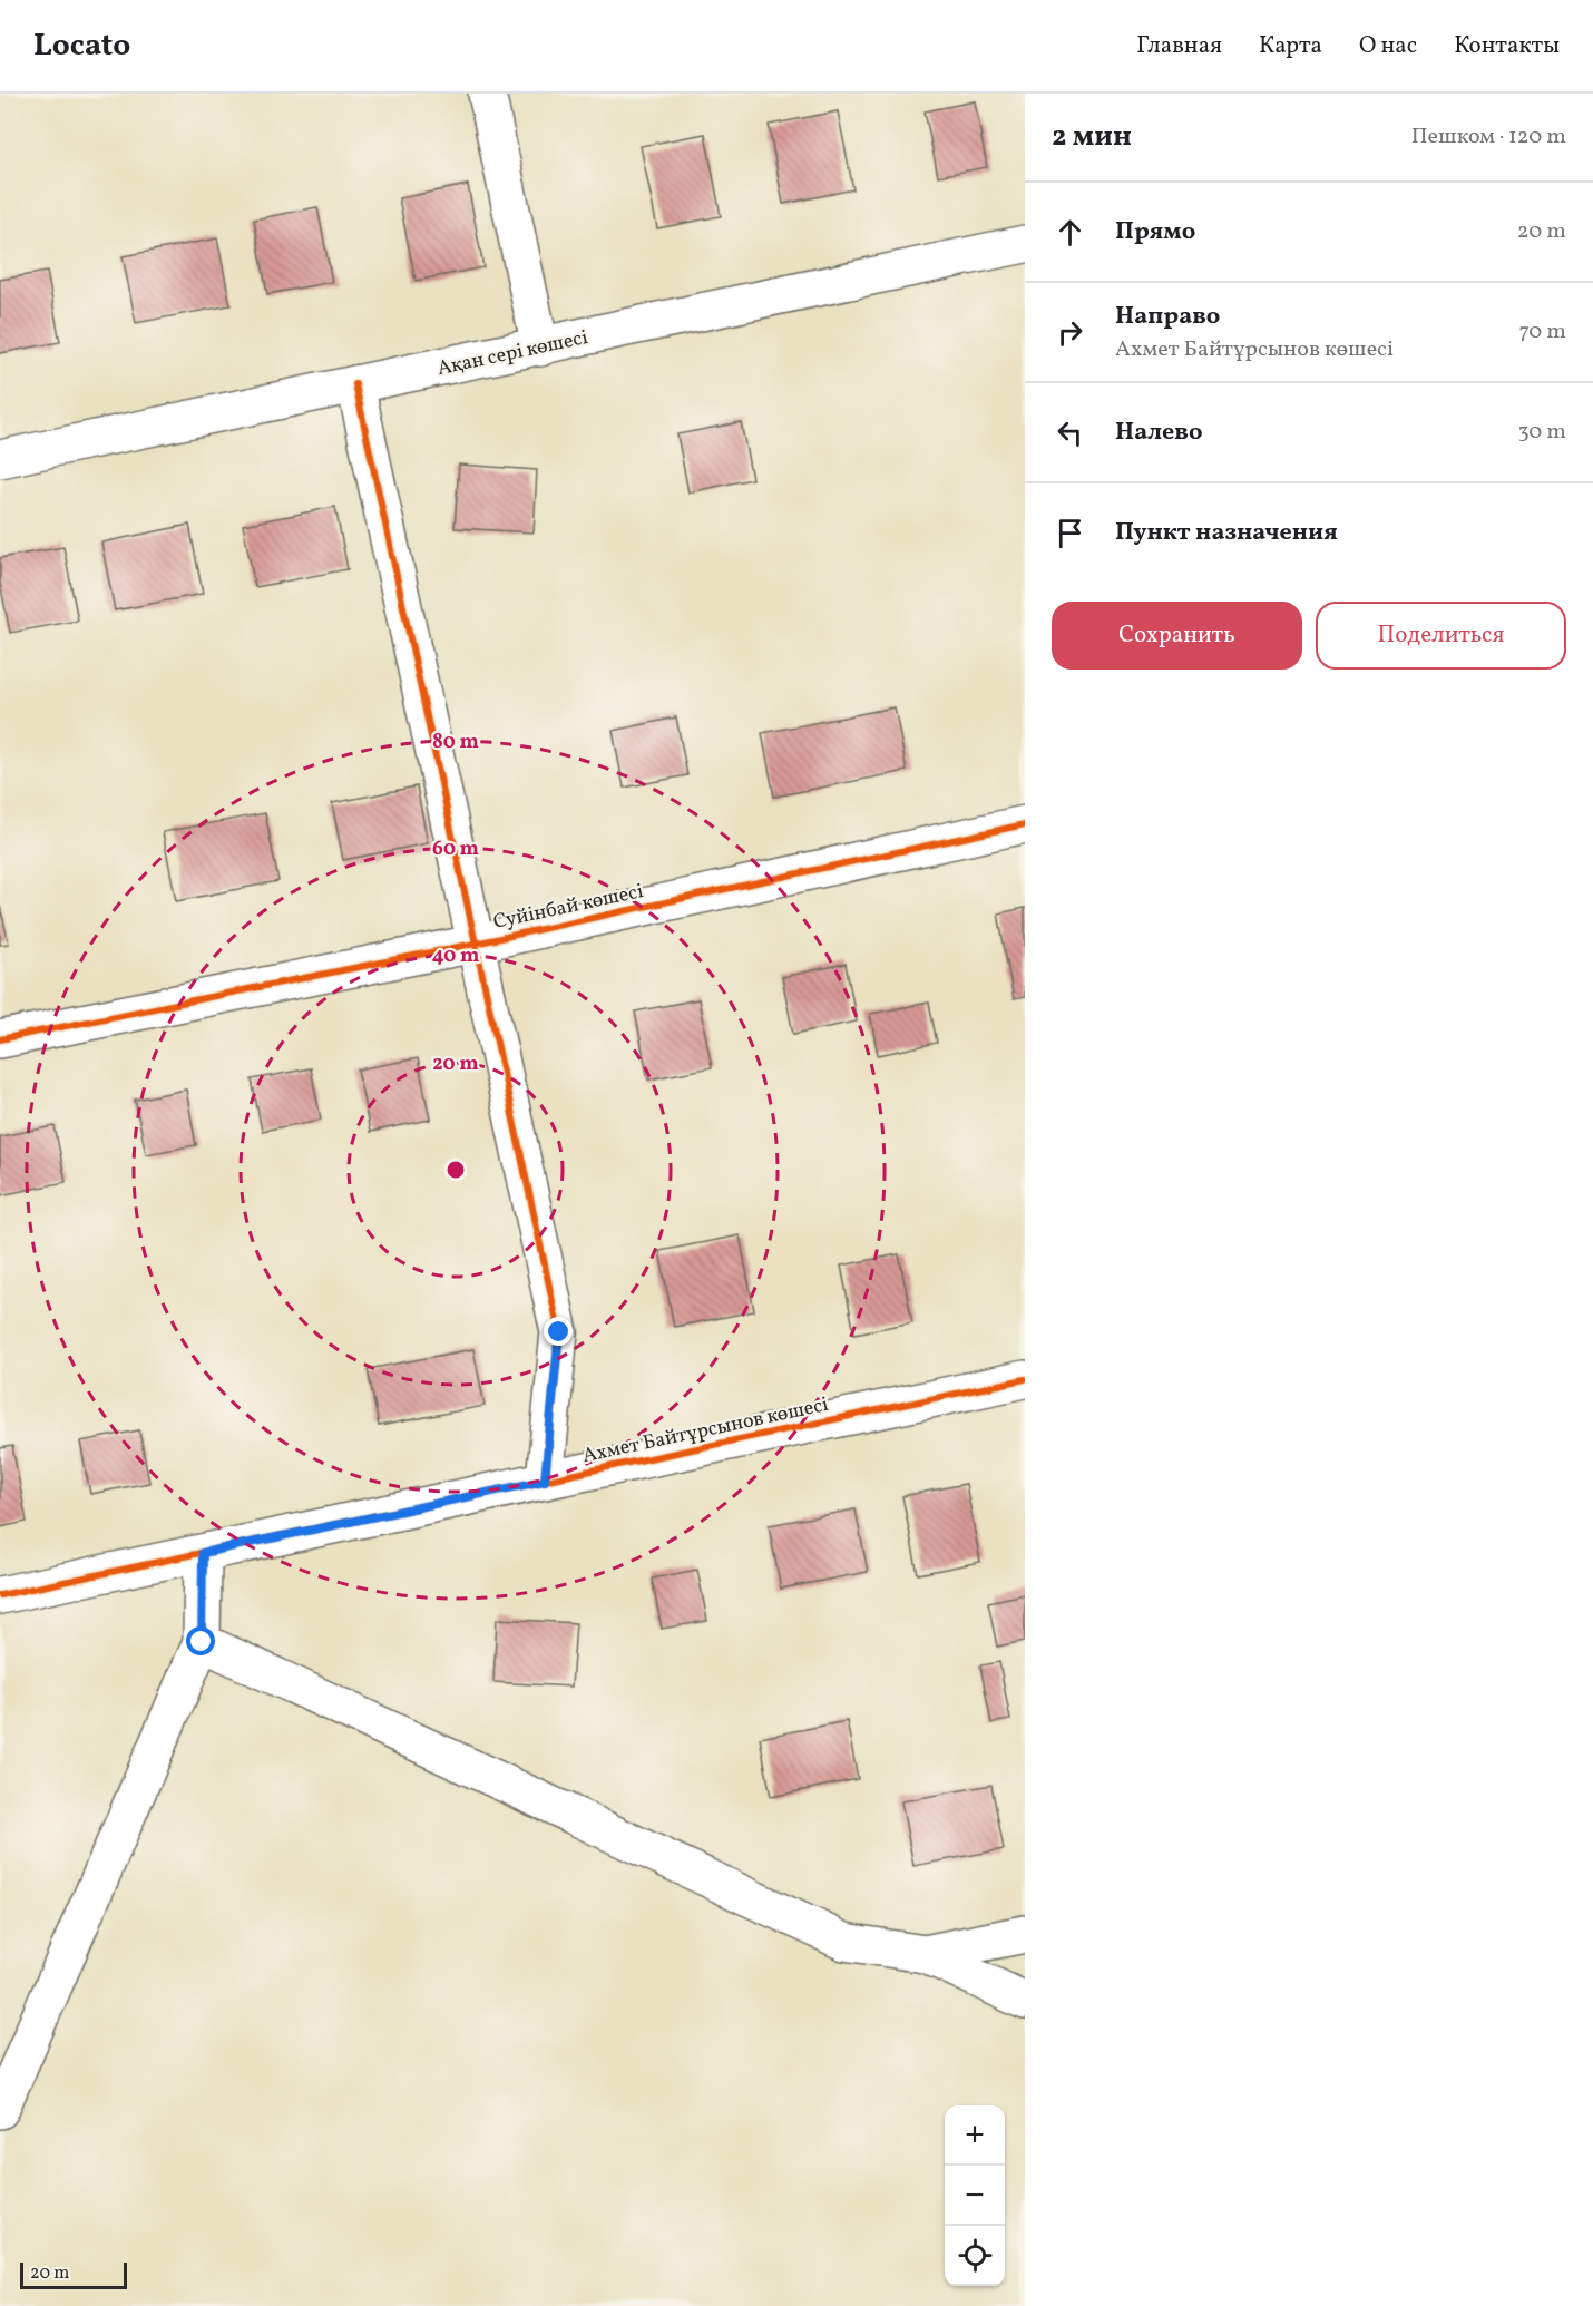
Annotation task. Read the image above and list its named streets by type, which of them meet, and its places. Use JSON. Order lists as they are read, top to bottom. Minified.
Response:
{"streets":{"street":["Ақан сері көшесі","Суйінбай көшесі","Ахмет Байтұрсынов көшесі"]},"scale_bar":"20 m","page":{"header":"Locato","nav":["Главная","Карта","О нас","Контакты"],"heading":["2 мин","Пешком · 120 m"],"list":[["Прямо","20 m"],["Направо","Ахмет Байтұрсынов көшесі","70 m"],["Налево","30 m"],"Пункт назначения"],"buttons":["Сохранить","Поделиться"],"map_buttons":["+","−"],"scale":"20 m"},"rings":["80 m","60 m","40 m","20 m"]}
